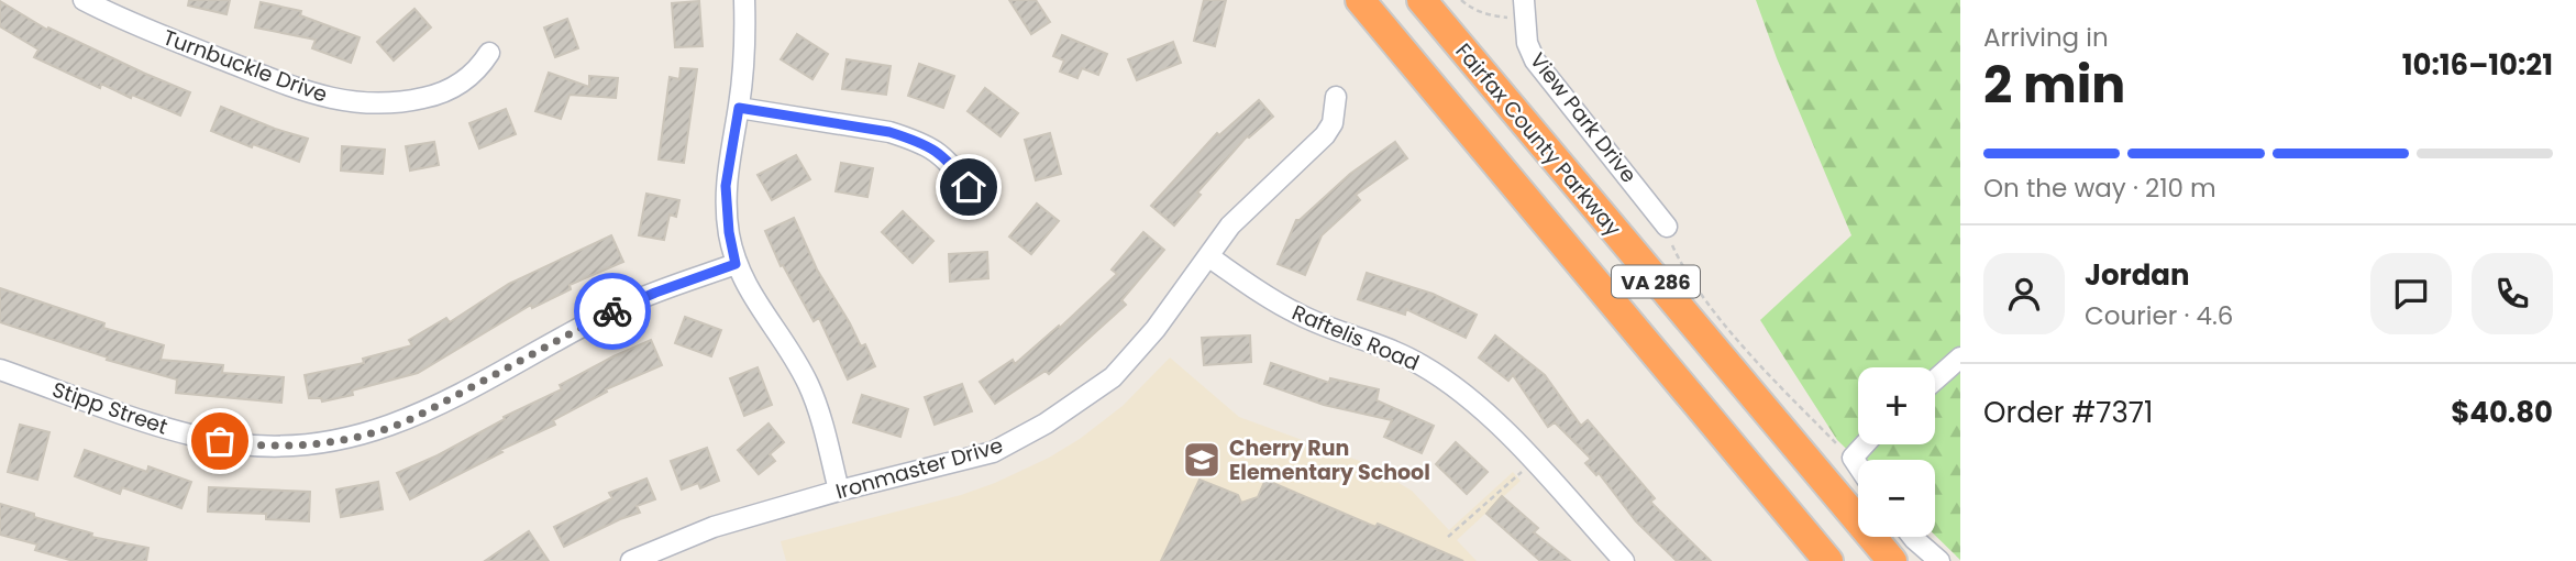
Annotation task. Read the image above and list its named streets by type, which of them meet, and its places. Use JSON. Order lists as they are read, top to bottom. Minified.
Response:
{"streets":{"highway":["Fairfax County Parkway","VA 286"],"street":["Turnbuckle Drive","View Park Drive","Raftelis Road","Stipp Street","Ironmaster Drive"]},"crossings":[["Raftelis Road","Ironmaster Drive"]],"places":{"school or university":["Cherry Run Elementary School"]},"page":{"heading":["2 min","Arriving in","10:16–10:21"],"panel":["Jordan","Courier · 4.6","Order #7371","$40.80"],"bar":"On the way · 210 m","map_buttons":["+","−"]}}
